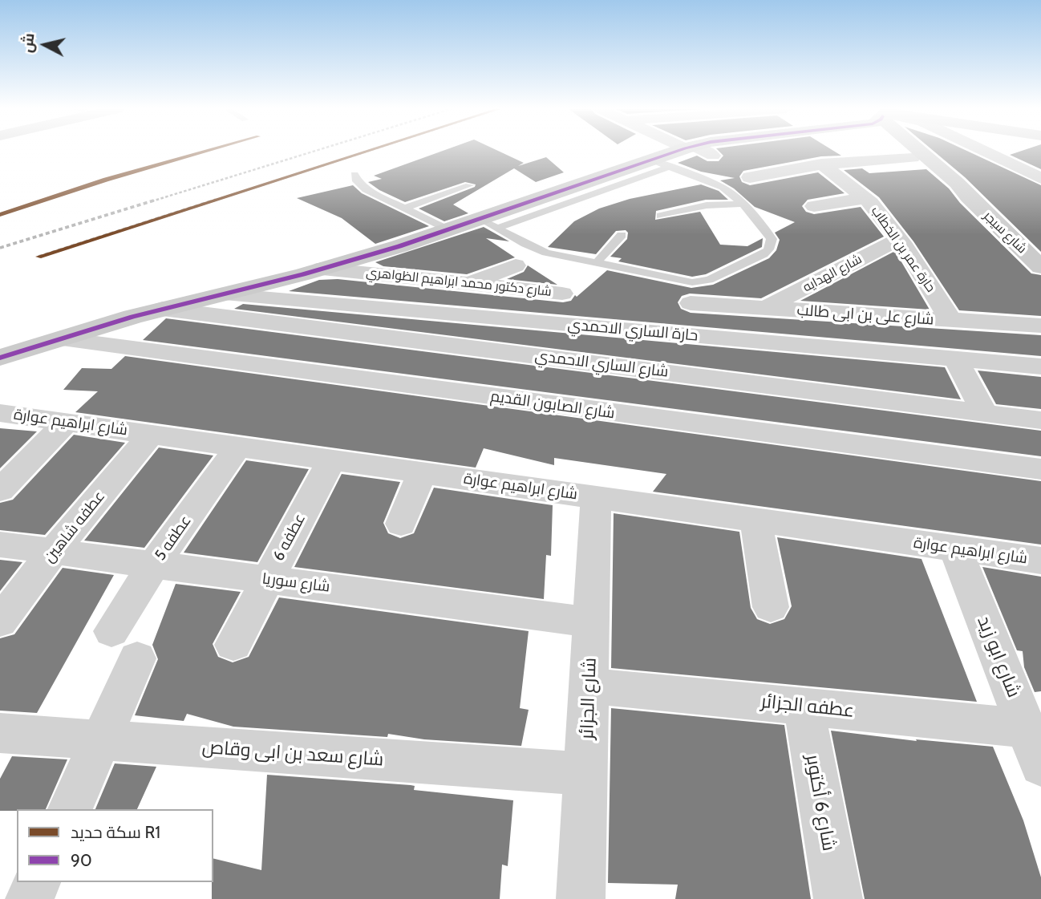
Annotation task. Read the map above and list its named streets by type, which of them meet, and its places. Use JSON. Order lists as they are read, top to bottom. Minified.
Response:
{"streets":{"main road":["شارع سيجر"],"street":["حارة عمر بن الخطاب","شارع الهدايه","شارع دكتور محمد ابراهيم الظواهري","شارع على بن ابى طالب","حارة الساري الاحمدي","شارع الساري الاحمدي","شارع الصابون القديم","شارع ابراهيم عوارة","عطفه شاهين","عطفه 6","عطفه 5","شارع سوريا","شارع ابو زيد","شارع الجزائر","عطفه الجزائر","شارع سعد بن ابى وقاص","شارع 6 أكتوبر"]},"crossings":[["حارة عمر بن الخطاب","شارع الهدايه"],["حارة عمر بن الخطاب","شارع على بن ابى طالب"],["شارع الهدايه","شارع على بن ابى طالب"],["شارع ابراهيم عوارة","عطفه شاهين"],["شارع ابراهيم عوارة","عطفه 6"],["شارع ابراهيم عوارة","عطفه 5"],["شارع ابراهيم عوارة","شارع ابو زيد"],["شارع ابراهيم عوارة","شارع الجزائر"],["عطفه شاهين","شارع سوريا"],["عطفه 6","شارع سوريا"],["عطفه 5","شارع سوريا"],["عطفه 5","شارع سعد بن ابى وقاص"],["شارع سوريا","شارع الجزائر"],["شارع ابو زيد","عطفه الجزائر"],["شارع الجزائر","عطفه الجزائر"],["شارع الجزائر","شارع سعد بن ابى وقاص"],["عطفه الجزائر","شارع 6 أكتوبر"]],"lines":["rail line R1","transit line 90"],"legend":["سكة حديد R1","90"],"north":"left"}
